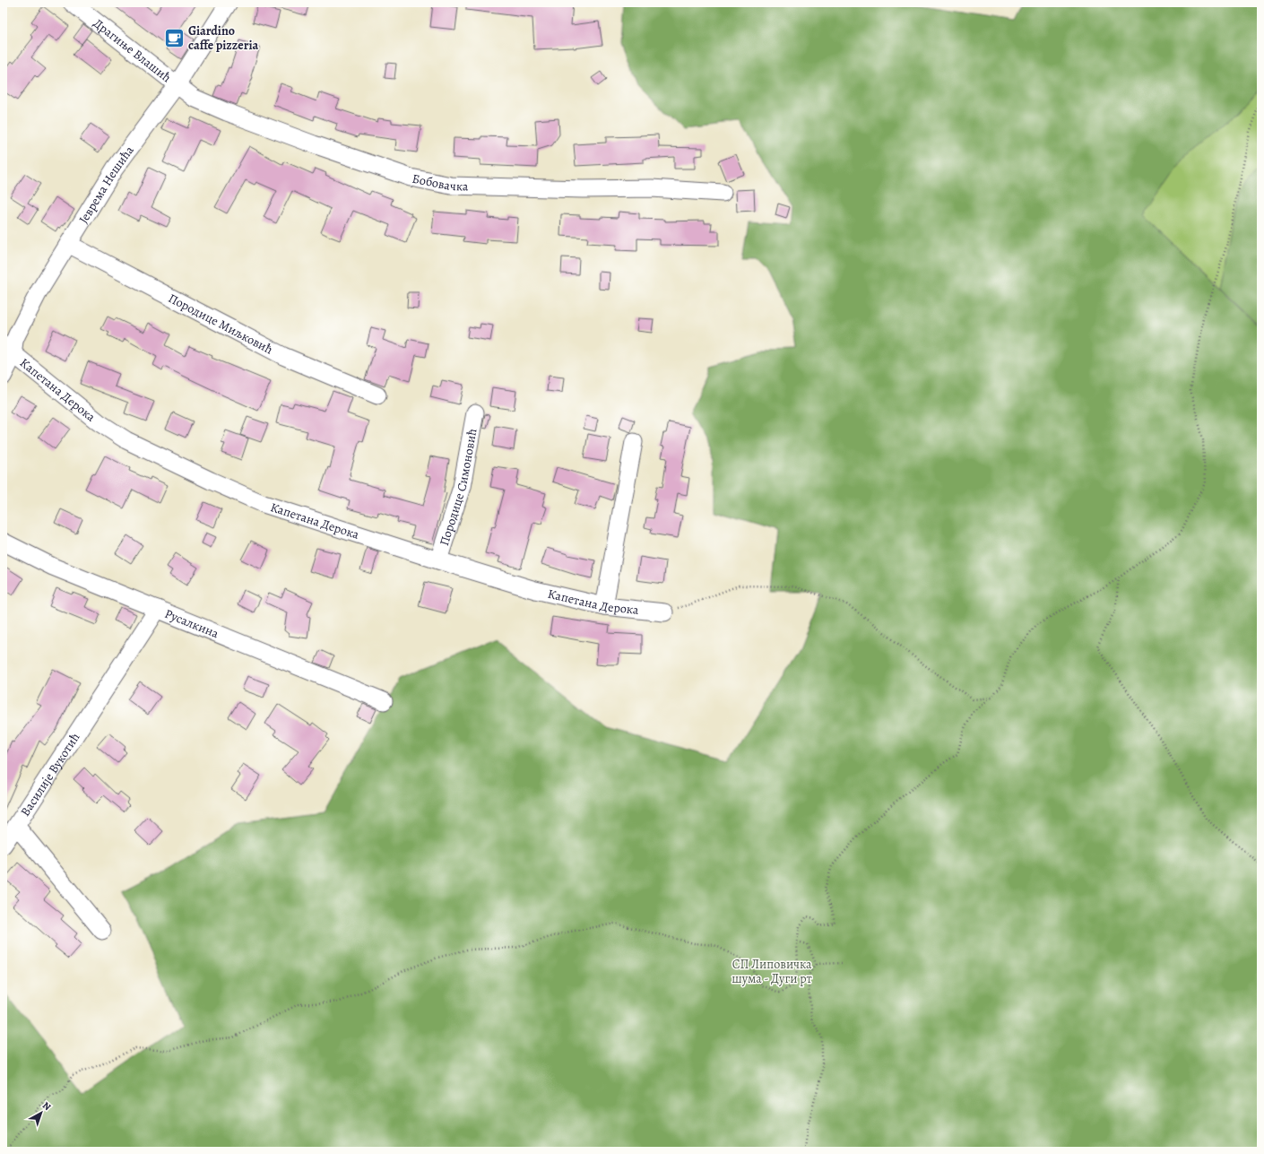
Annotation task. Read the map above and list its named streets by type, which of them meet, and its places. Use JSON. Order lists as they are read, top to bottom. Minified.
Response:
{"streets":{"street":["Драгиње Влашић","Бобовачка","Јеврема Нешића","Породице Миљковић","Капетана Дерока","Породице Симоновић","Русалкина","Василије Вукотић"]},"crossings":[["Драгиње Влашић","Бобовачка"],["Драгиње Влашић","Јеврема Нешића"],["Бобовачка","Јеврема Нешића"],["Јеврема Нешића","Породице Миљковић"],["Јеврема Нешића","Капетана Дерока"],["Капетана Дерока","Породице Симоновић"],["Русалкина","Василије Вукотић"]],"parks":["СП Липовичка шума - Дуги рт"],"places":{"cafe":["Giardino caffe pizzeria"]},"north":"top right"}
